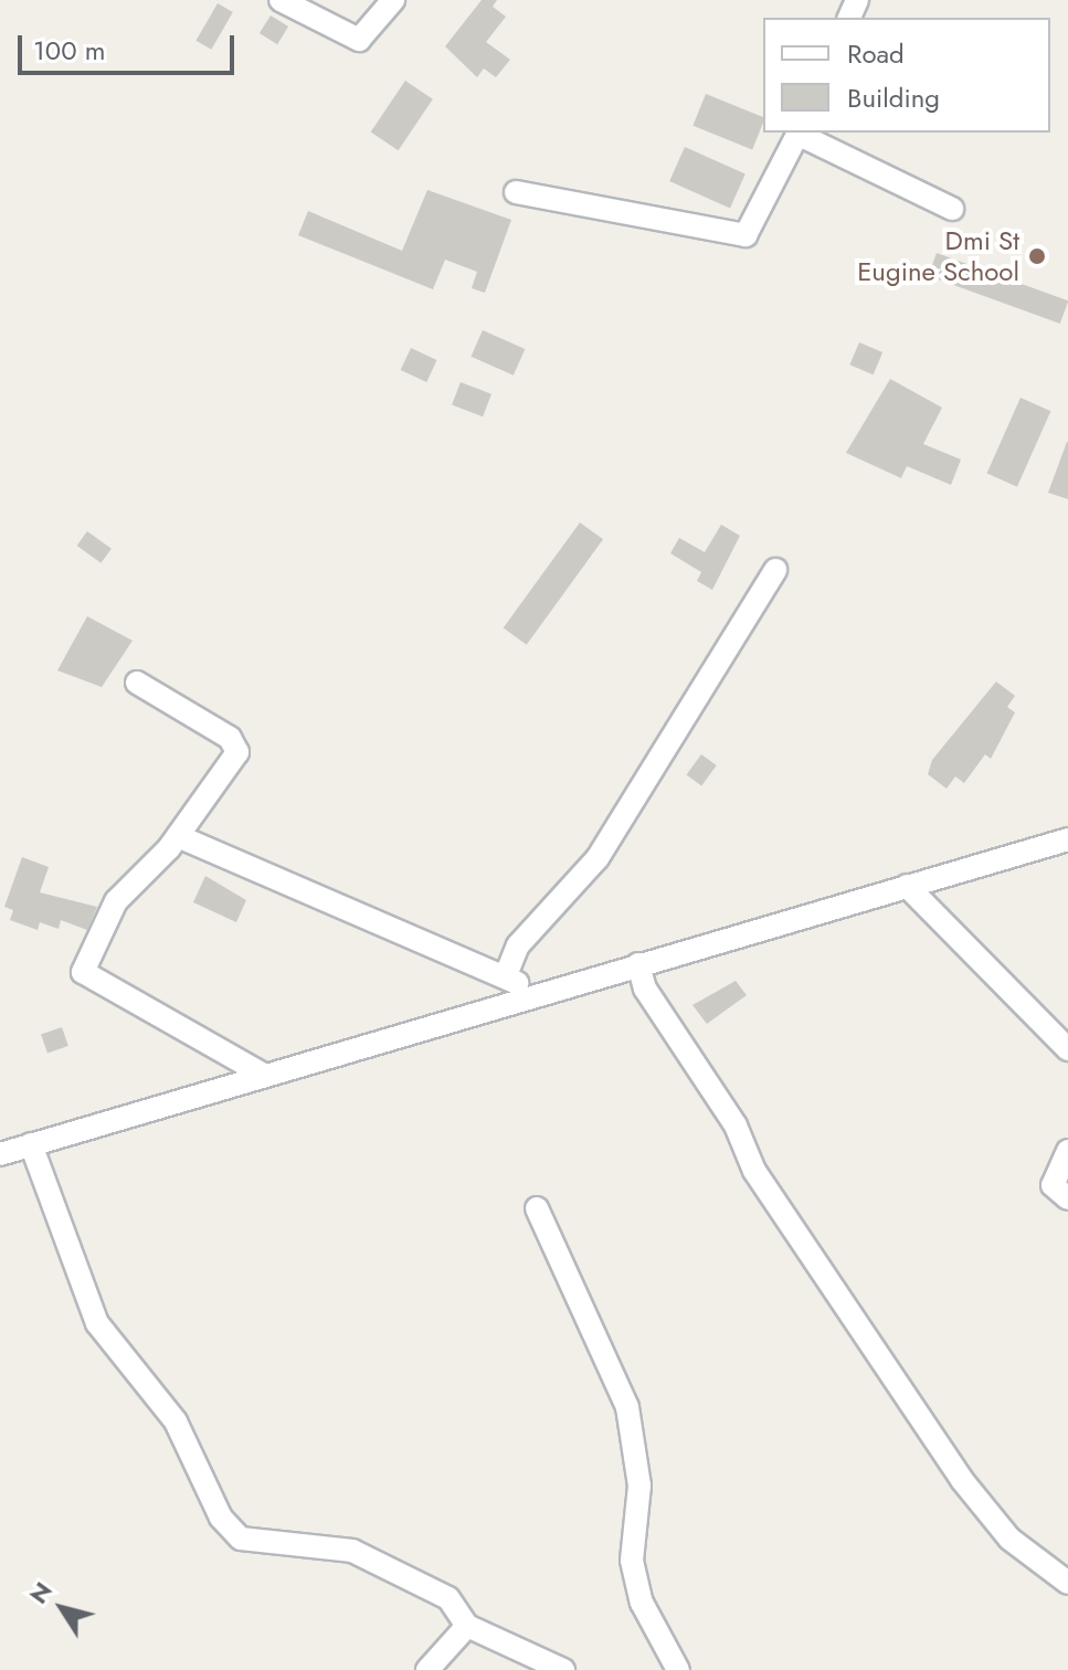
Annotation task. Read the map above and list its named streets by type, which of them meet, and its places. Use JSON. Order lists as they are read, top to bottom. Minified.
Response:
{"places":["Dmi St Eugine School"],"legend":["Road","Building"],"scale_bar":"100 m","north":"top left"}
